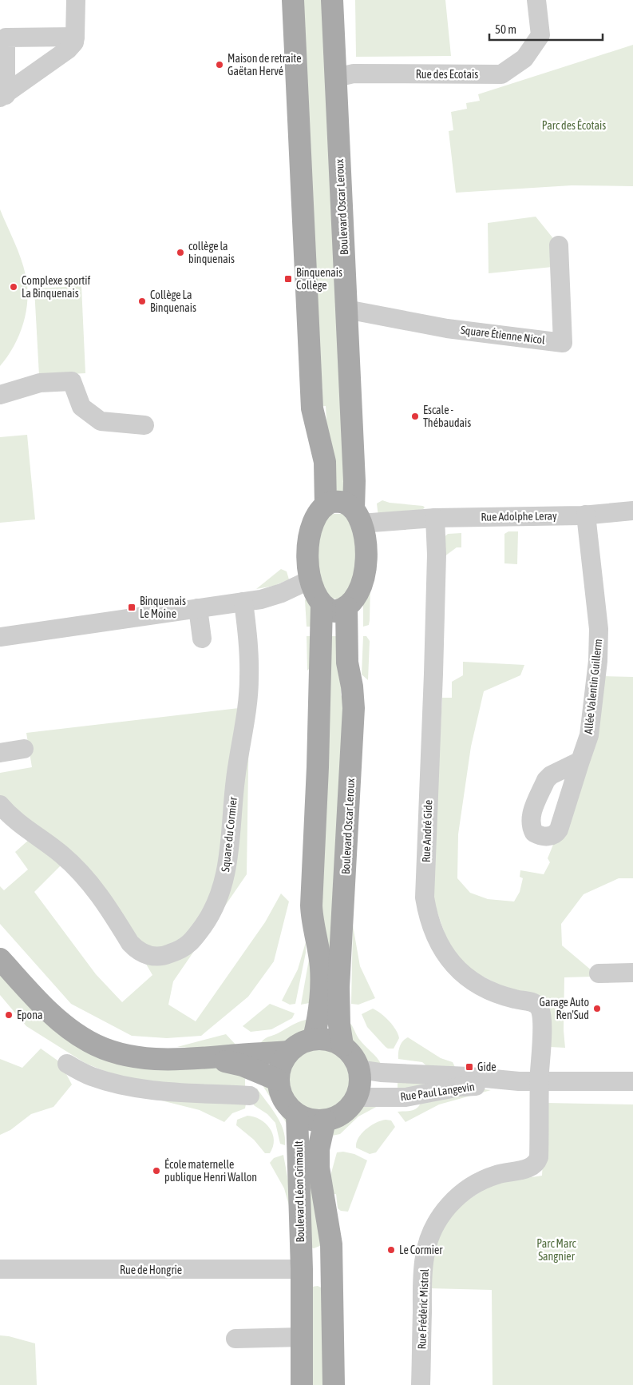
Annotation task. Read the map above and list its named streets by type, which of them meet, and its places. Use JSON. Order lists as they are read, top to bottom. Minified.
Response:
{"streets":{"main road":["Boulevard Oscar Leroux","Boulevard Léon Grimault"],"street":["Rue des Ecotais","Square Étienne Nicol","Rue Adolphe Leray","Allée Valentin Guillerm","Rue André Gide","Square du Cormier","Rue Paul Langevin","Rue de Hongrie","Rue Frédéric Mistral"]},"crossings":[["Rue des Ecotais","Boulevard Oscar Leroux"],["Boulevard Oscar Leroux","Square Étienne Nicol"],["Boulevard Oscar Leroux","Rue Adolphe Leray"],["Boulevard Oscar Leroux","Rue Paul Langevin"],["Boulevard Oscar Leroux","Boulevard Léon Grimault"],["Rue Adolphe Leray","Allée Valentin Guillerm"],["Rue Adolphe Leray","Rue André Gide"],["Rue André Gide","Rue Paul Langevin"],["Rue André Gide","Rue Frédéric Mistral"],["Rue Paul Langevin","Boulevard Léon Grimault"],["Rue Paul Langevin","Rue Frédéric Mistral"],["Boulevard Léon Grimault","Rue de Hongrie"]],"parks":["Parc des Écotais","Parc Marc Sangnier"],"places":{"other":["Maison de retraite Gaëtan Hervé","collège la binquenais","Complexe sportif La Binquenais","Collège La Binquenais","Escale - Thébaudais","Garage Auto Ren'Sud","Epona","École maternelle publique Henri Wallon","Le Cormier"],"transit":["Binquenais Collège","Binquenais Le Moine","Gide"]},"scale_bar":"50 m"}
